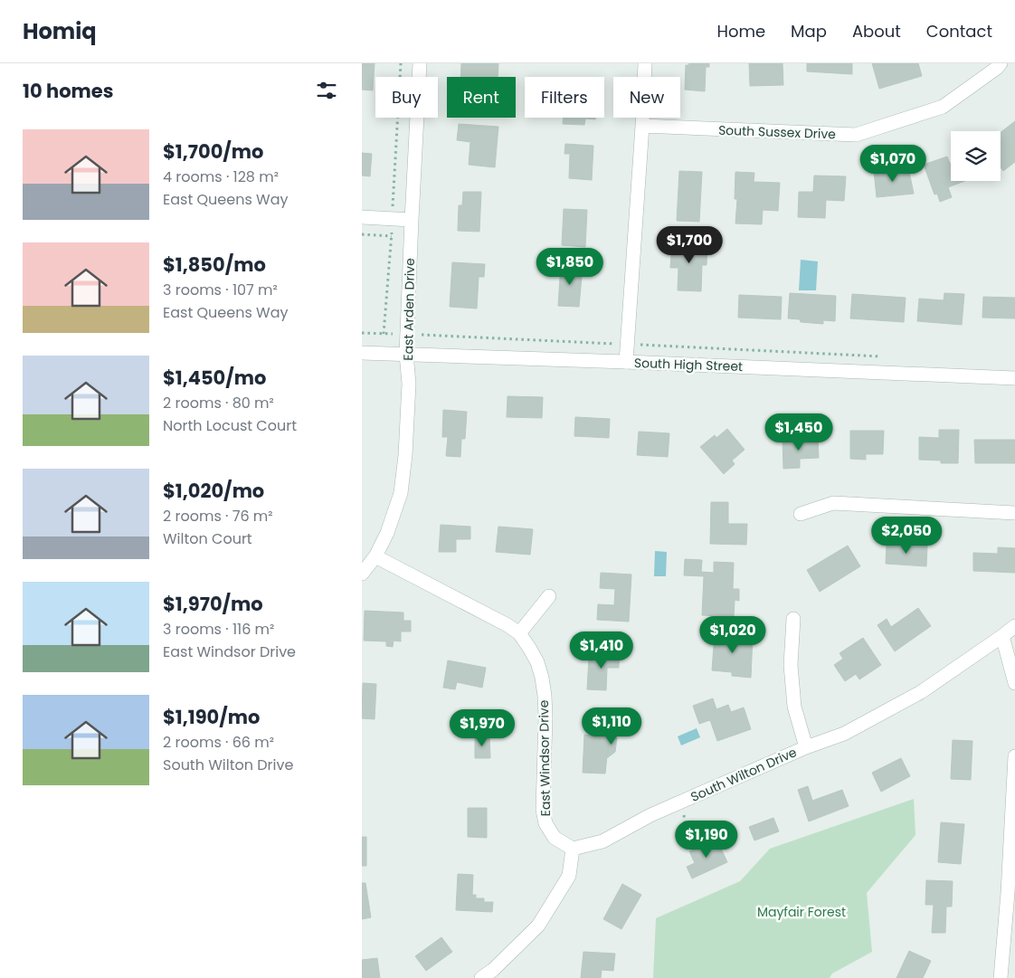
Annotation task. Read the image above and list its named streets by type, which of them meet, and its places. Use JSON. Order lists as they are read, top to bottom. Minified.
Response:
{"streets":{"street":["South Sussex Drive","East Arden Drive","South High Street","East Windsor Drive","South Wilton Drive"]},"crossings":[["East Arden Drive","South High Street"],["East Arden Drive","East Windsor Drive"],["East Windsor Drive","South Wilton Drive"]],"parks":["Mayfair Forest"],"page":{"header":"Homiq","nav":["Home","Map","About","Contact"],"heading":"10 homes","chip":["Buy","Rent","Filters","New"],"list":[{"name":"$1,700/mo","note":"4 rooms · 128 m² · East Queens Way"},{"name":"$1,850/mo","note":"3 rooms · 107 m² · East Queens Way"},{"name":"$1,450/mo","note":"2 rooms · 80 m² · North Locust Court"},{"name":"$1,020/mo","note":"2 rooms · 76 m² · Wilton Court"},{"name":"$1,970/mo","note":"3 rooms · 116 m² · East Windsor Drive"},{"name":"$1,190/mo","note":"2 rooms · 66 m² · South Wilton Drive"}],"price":["$1,070","$1,700","$1,850","$1,450","$2,050","$1,020","$1,410","$1,110","$1,970","$1,190"]}}
